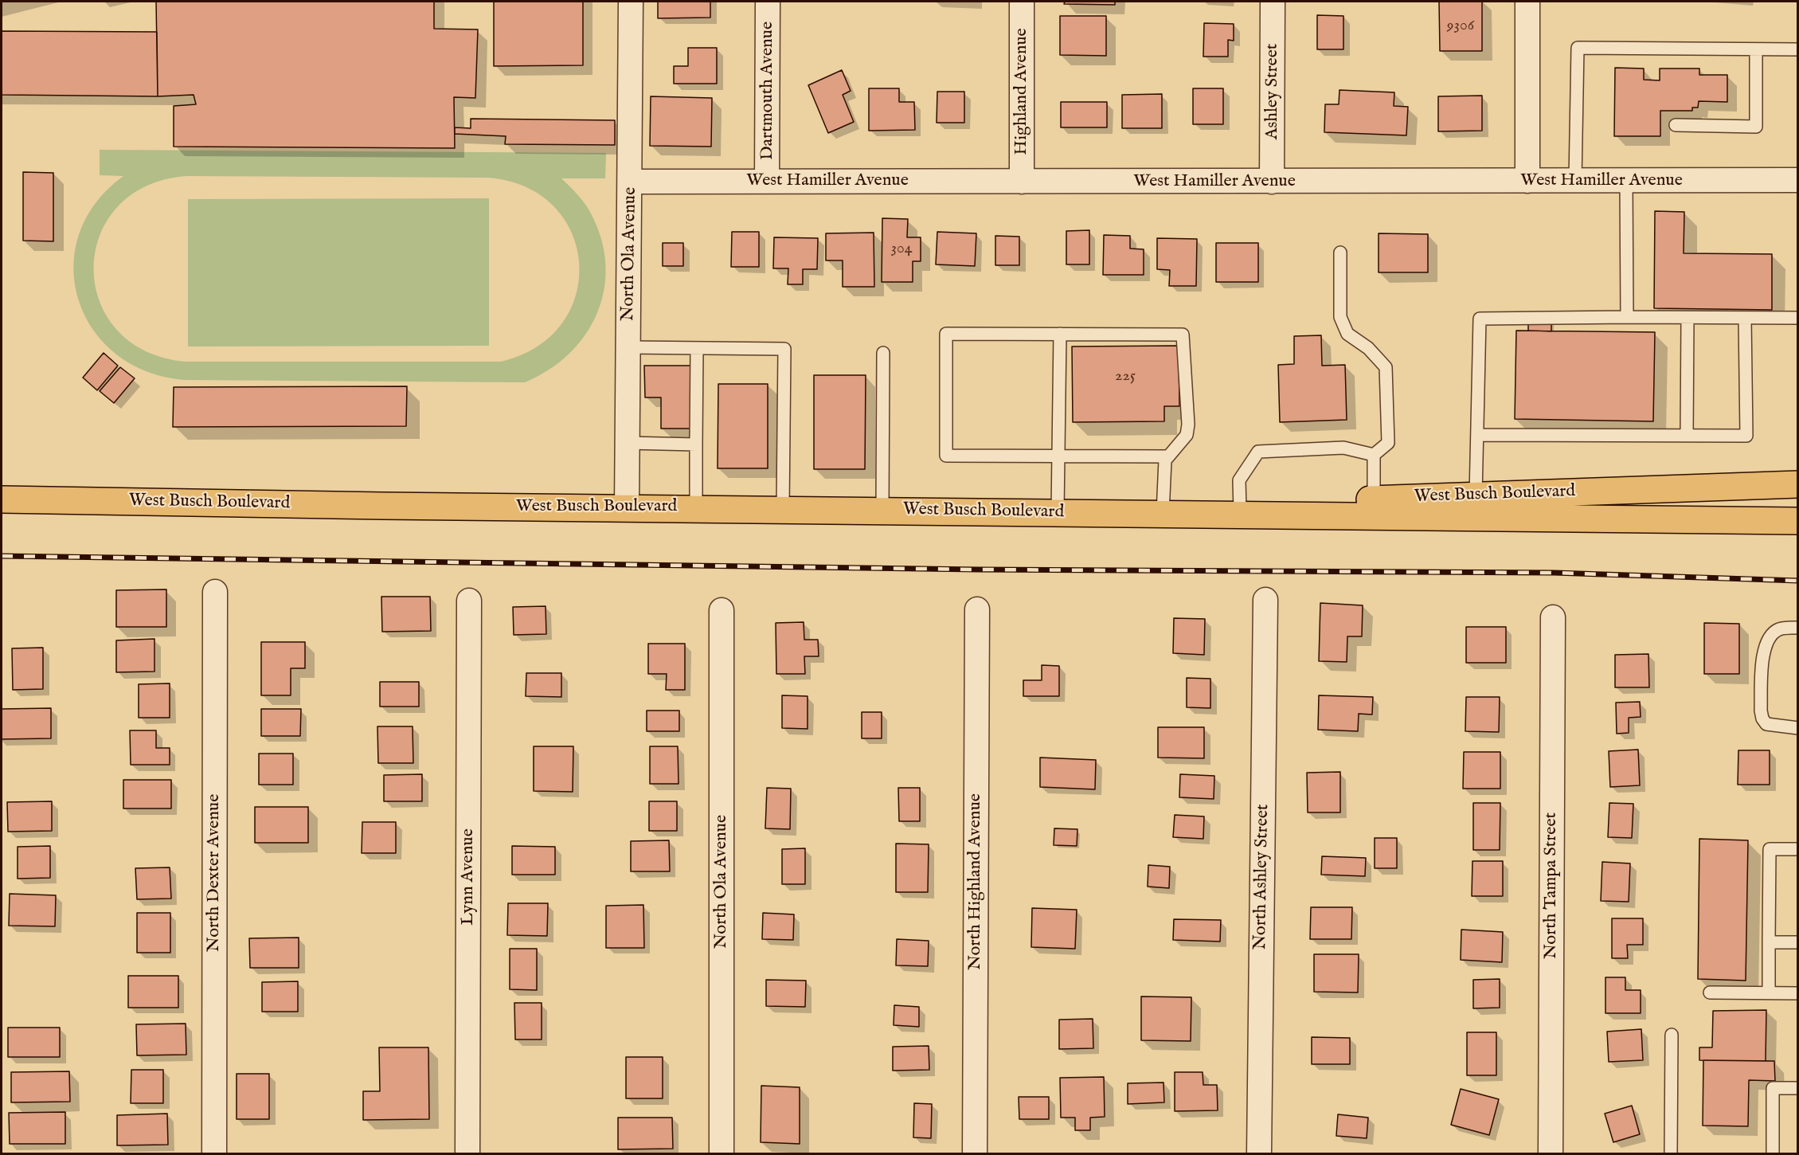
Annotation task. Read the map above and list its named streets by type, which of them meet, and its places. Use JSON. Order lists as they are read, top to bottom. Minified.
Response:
{"streets":{"main road":["West Busch Boulevard"],"street":["Dartmouth Avenue","Highland Avenue","Ashley Street","West Hamiller Avenue","North Ola Avenue","North Dexter Avenue","Lynn Avenue","North Ashley Street","North Highland Avenue","North Tampa Street"]},"crossings":[["Dartmouth Avenue","West Hamiller Avenue"],["Highland Avenue","West Hamiller Avenue"],["Ashley Street","West Hamiller Avenue"],["West Hamiller Avenue","North Ola Avenue"],["North Ola Avenue","West Busch Boulevard"]],"house_numbers":["9306","304","225"]}
